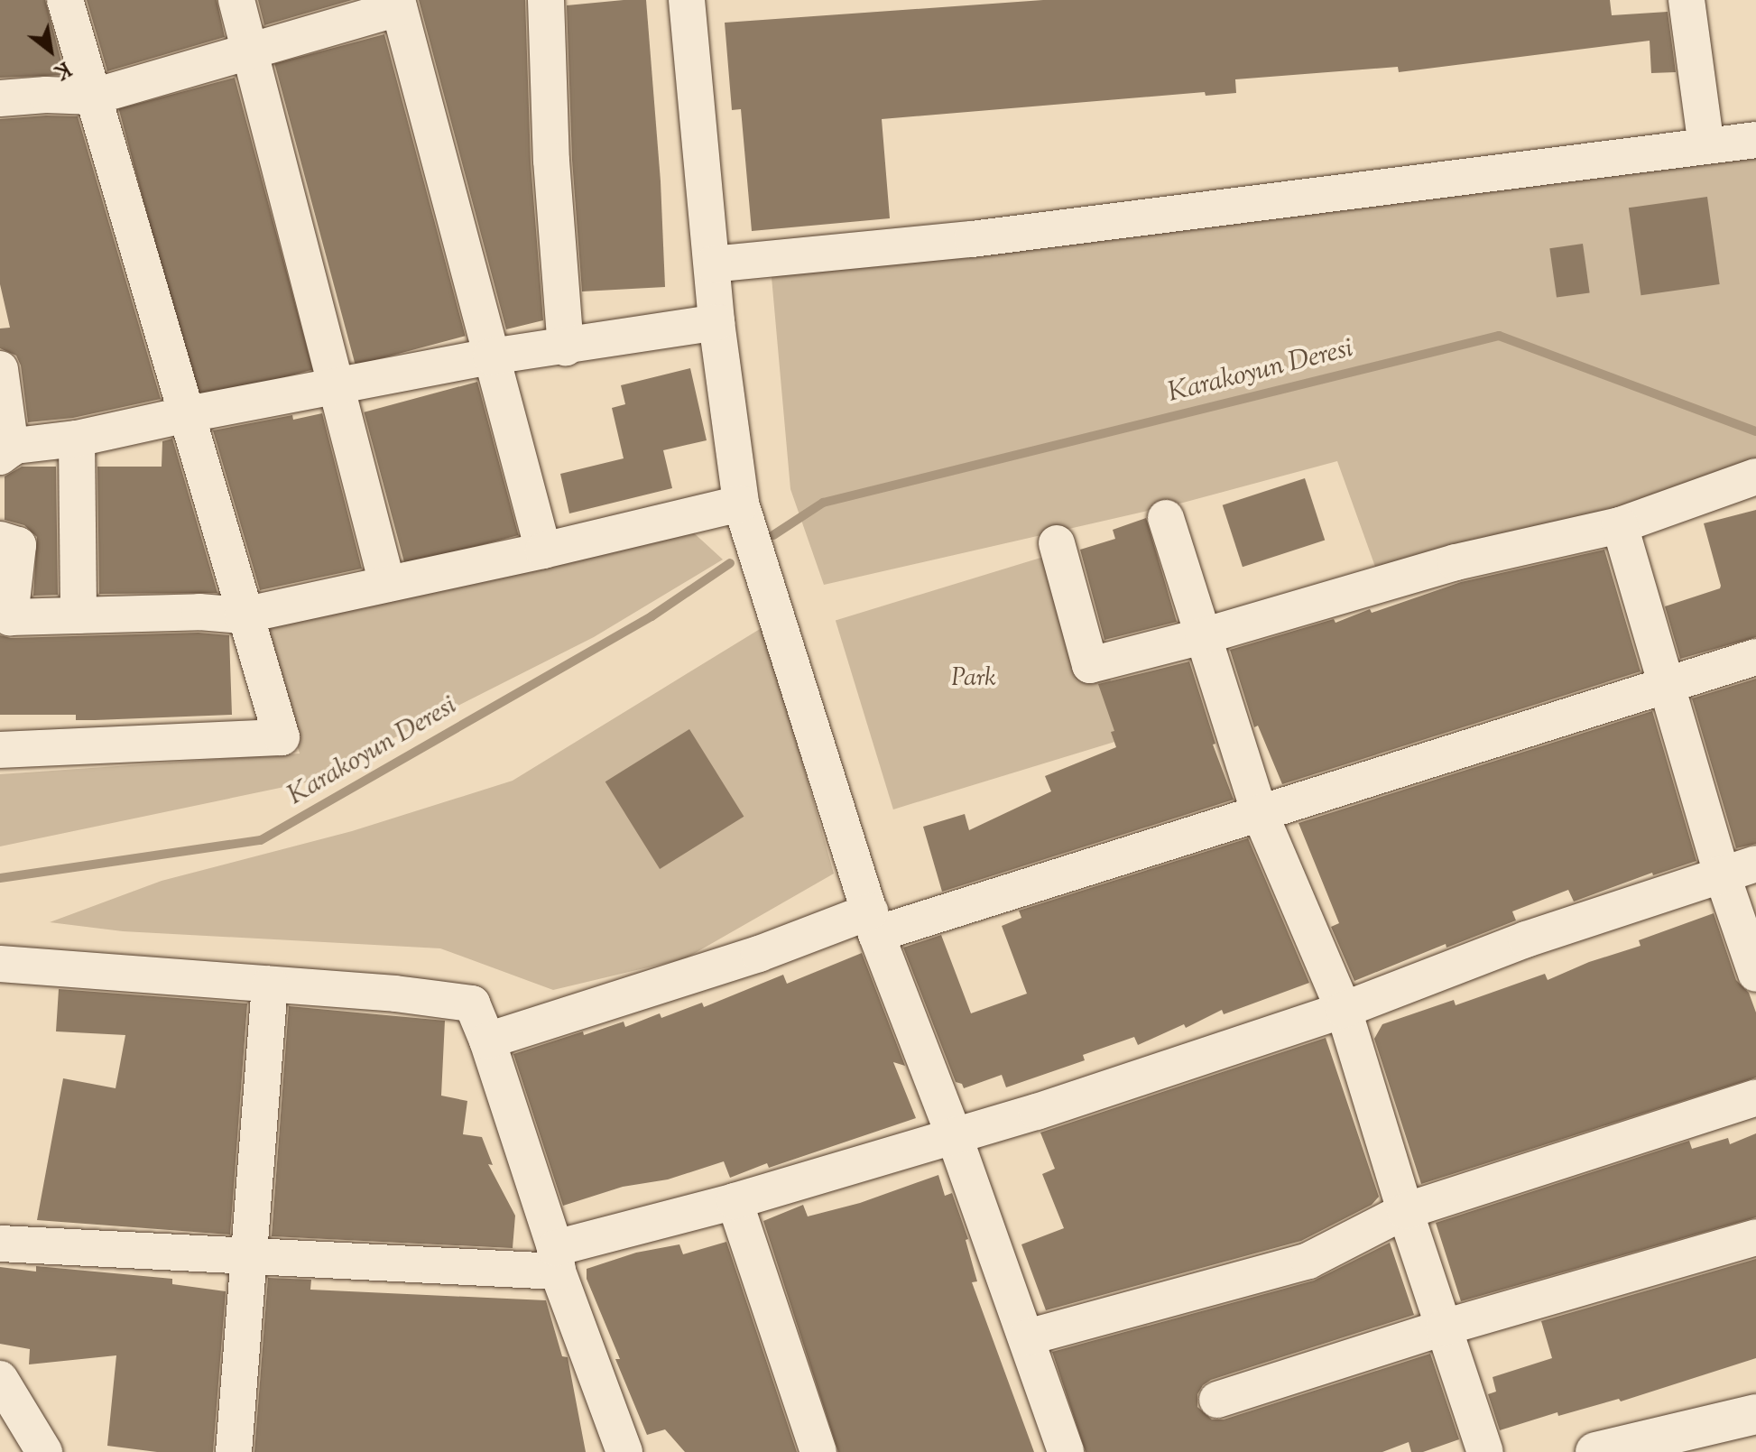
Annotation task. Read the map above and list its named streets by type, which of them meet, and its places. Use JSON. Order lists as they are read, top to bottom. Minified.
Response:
{"water":["Karakoyun Deresi"],"parks":["Park"],"north":"bottom right"}
